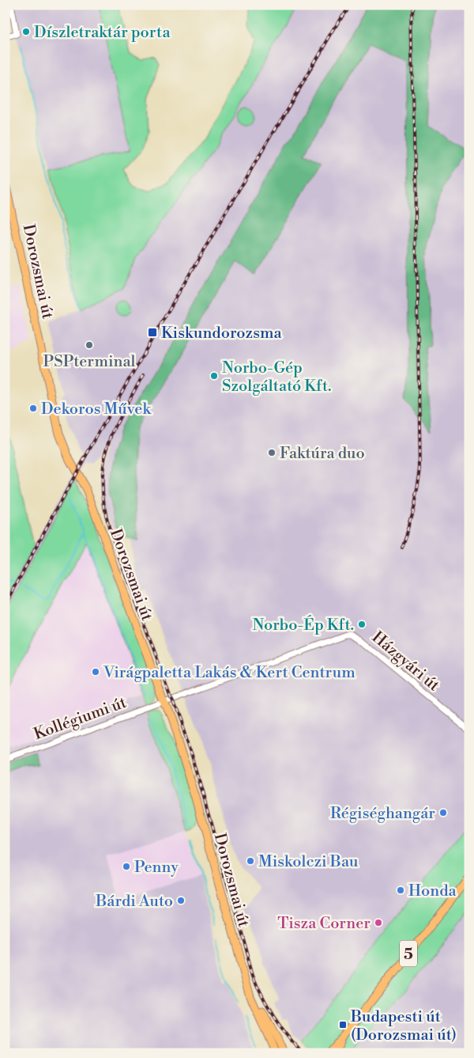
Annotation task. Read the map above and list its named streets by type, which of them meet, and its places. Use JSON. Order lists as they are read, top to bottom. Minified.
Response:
{"streets":{"main road":["Dorozsmai út","5"],"street":["Házgyári út","Kollégiumi út"]},"crossings":[["Dorozsmai út","Házgyári út"],["Dorozsmai út","Kollégiumi út"],["Házgyári út","Kollégiumi út"]],"places":{"other":["Díszletraktár porta","PSPterminal","Norbo-Gép Szolgáltató Kft.","Dekoros Művek","Faktúra duo","Norbo-Ép Kft.","Virágpaletta Lakás & Kert Centrum","Régiséghangár","Miskolczi Bau","Penny","Honda","Bárdi Auto","Tisza Corner"],"transit":["Kiskundorozsma","Budapesti út (Dorozsmai út)"]}}
